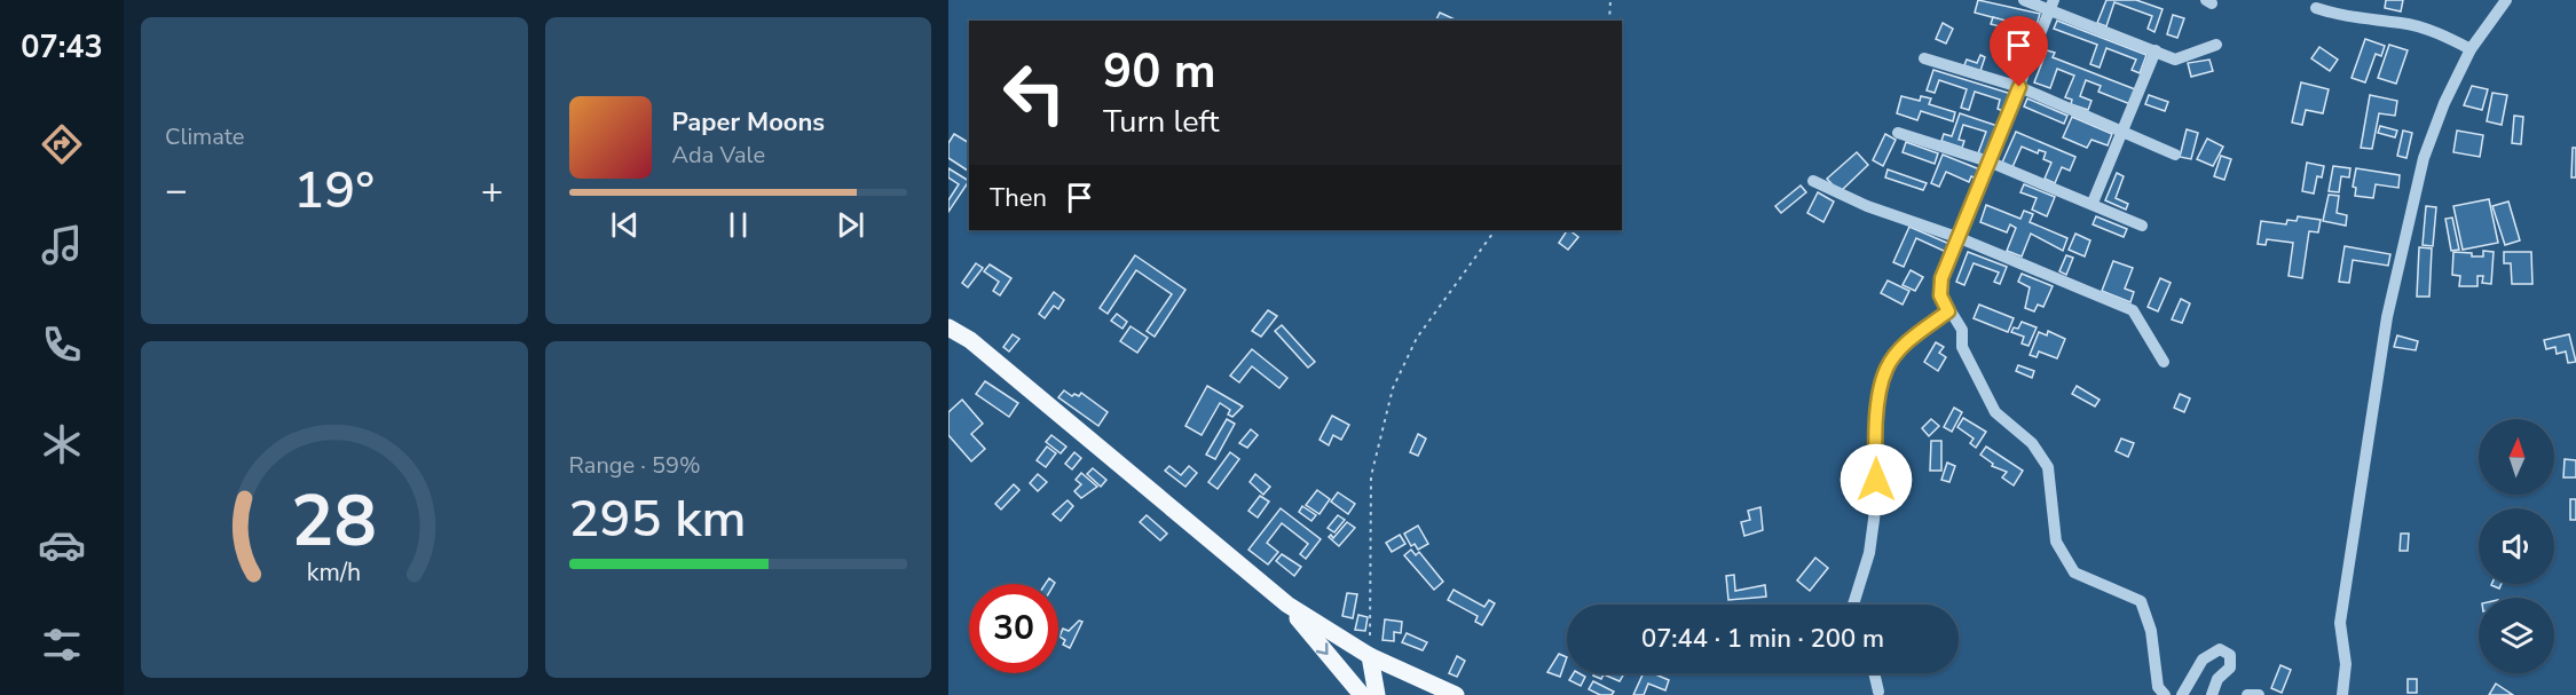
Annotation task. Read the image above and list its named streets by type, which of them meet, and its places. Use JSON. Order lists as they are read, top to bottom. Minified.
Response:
{"north":"top","page":{"tabs":"07:43","tile":["Climate",["Range · 59%","295 km"]],"turn":["90 m","Turn left"],"song":["Paper Moons","Ada Vale"],"heat":["−","19°","+"],"then":"Then","limit":"30","trip":"07:44 · 1 min · 200 m","gauge":["28","km/h"]}}
